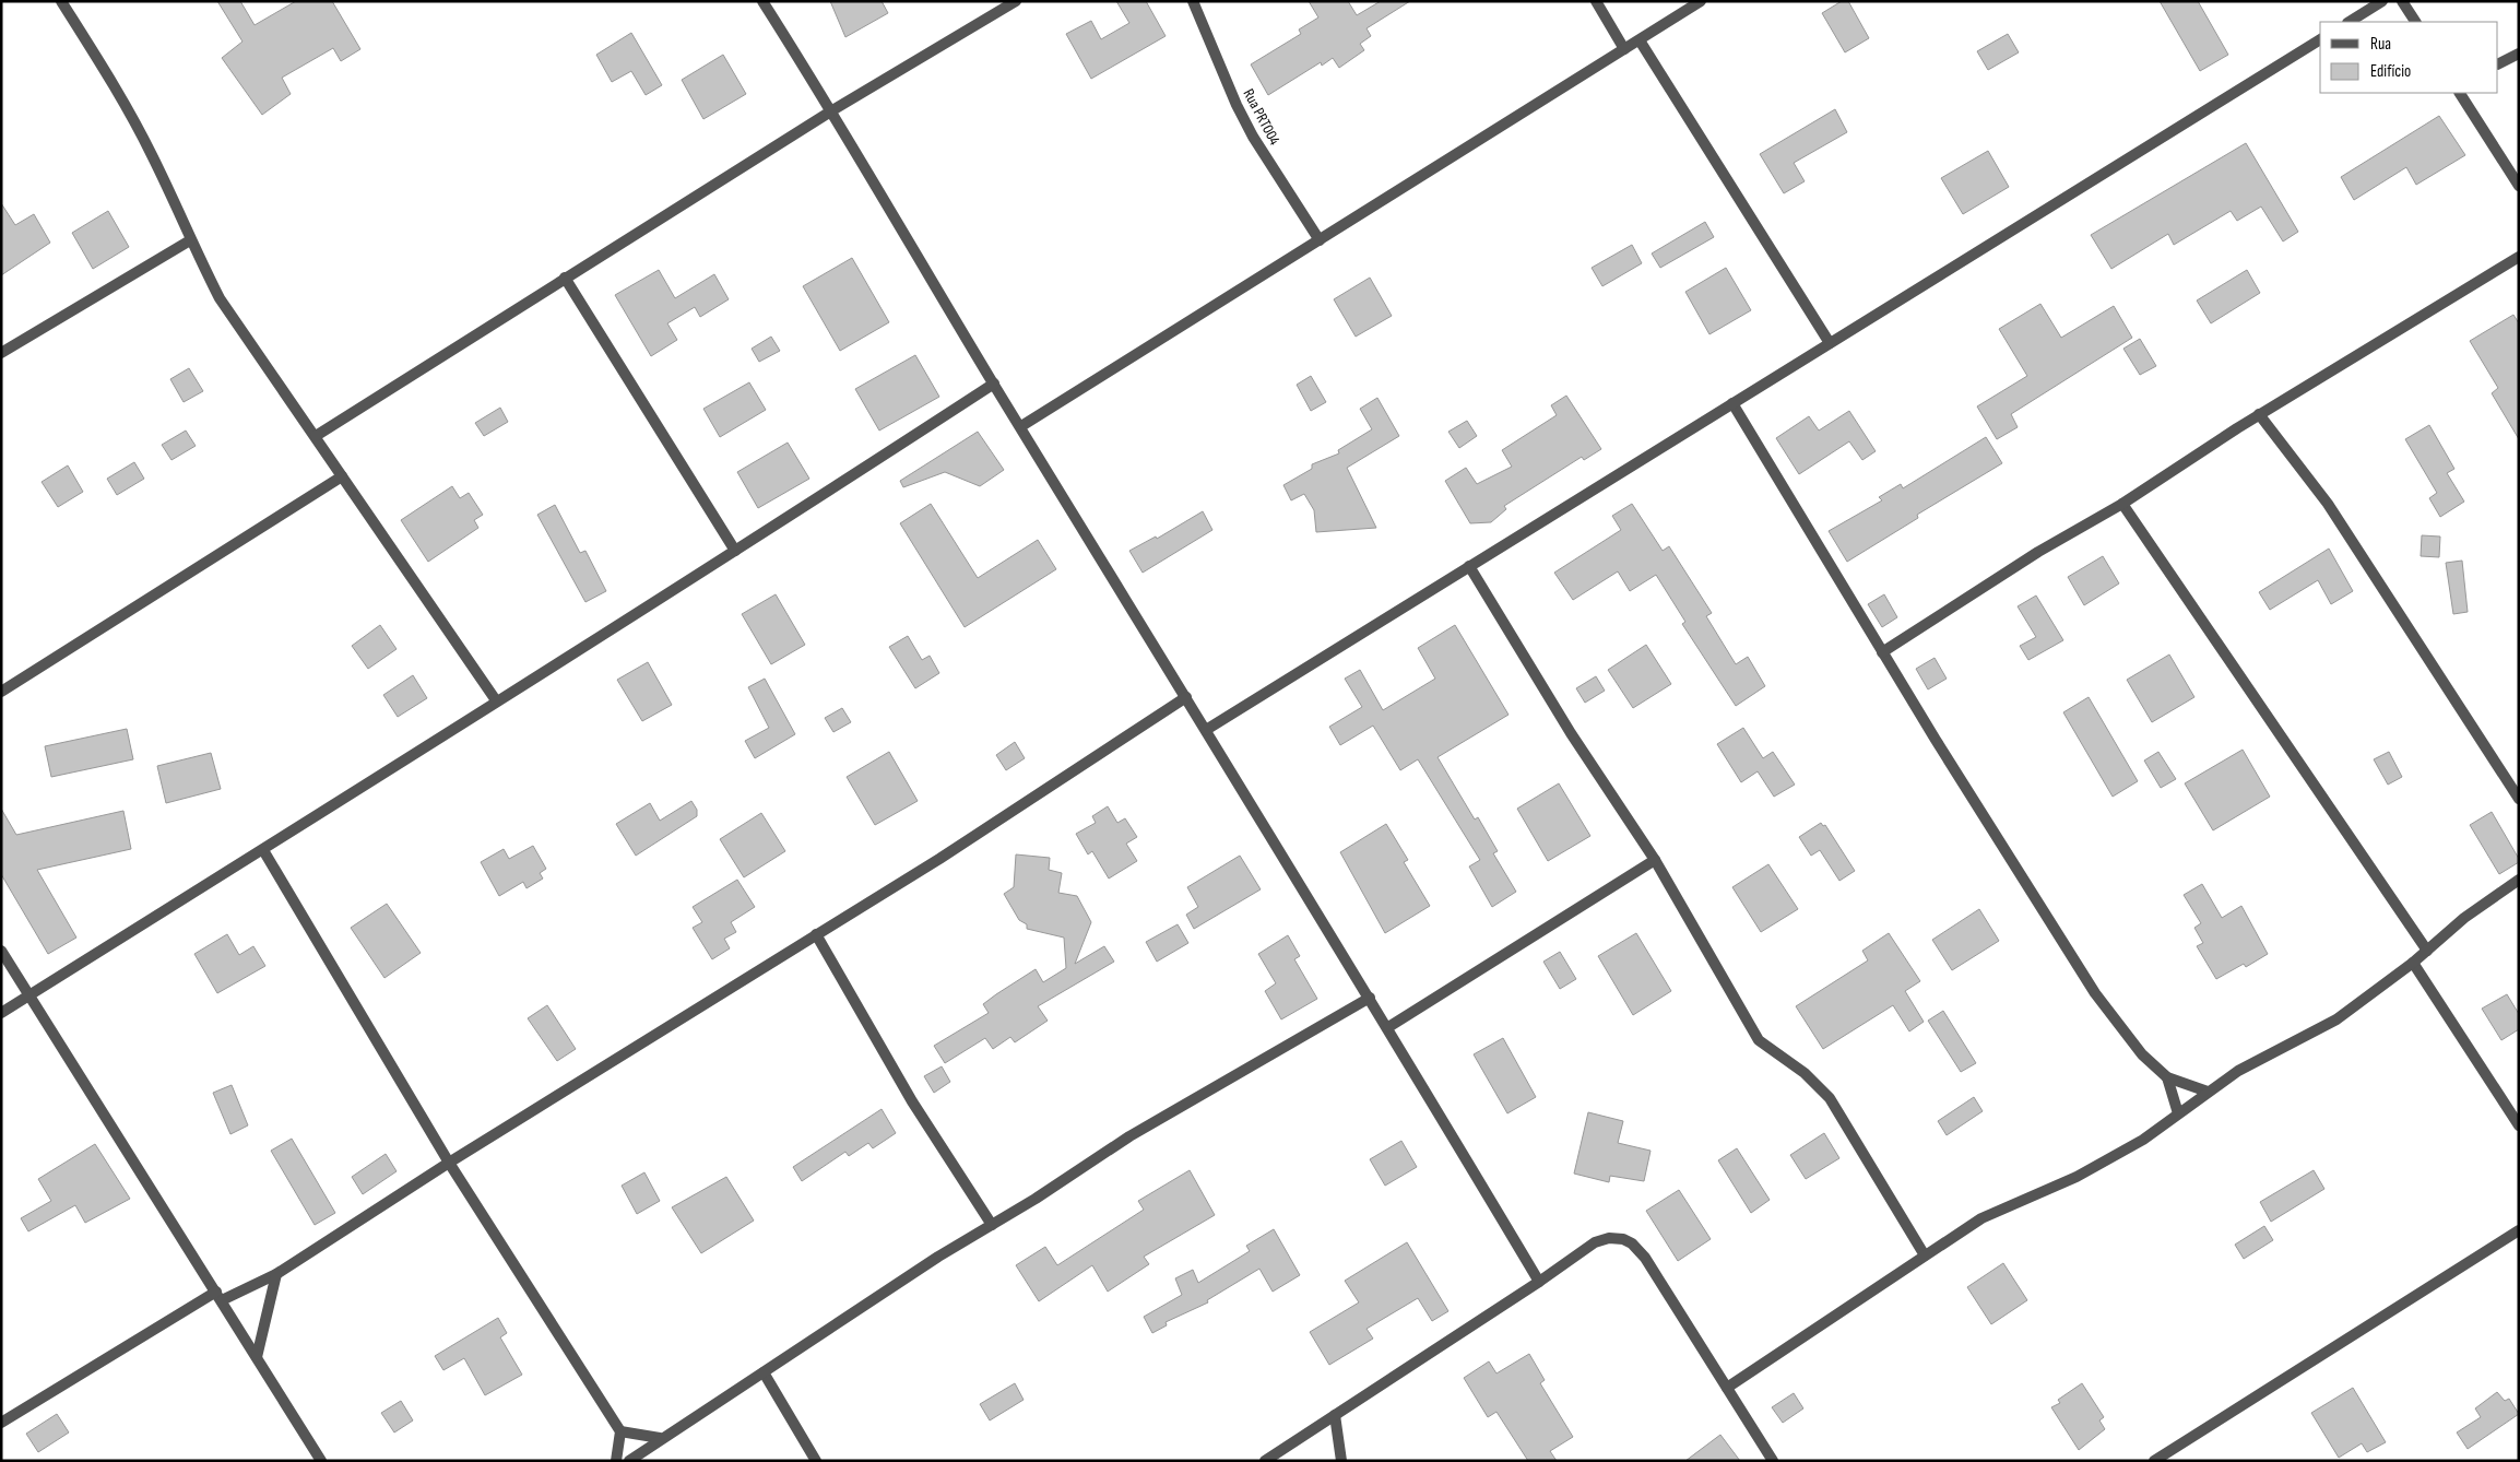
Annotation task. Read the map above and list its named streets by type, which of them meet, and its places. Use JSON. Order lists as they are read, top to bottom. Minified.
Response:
{"streets":{"street":["Rua PRT004"]},"legend":["Rua","Edifício"]}
